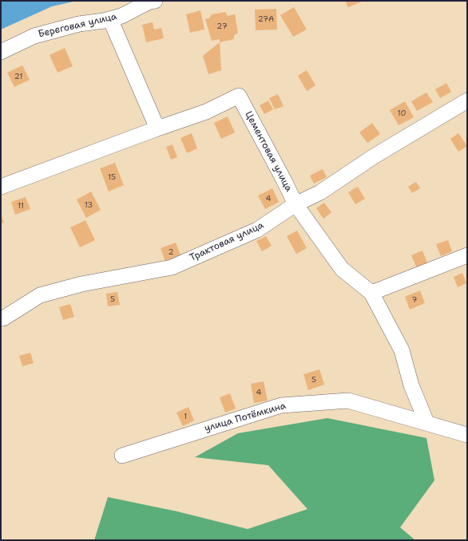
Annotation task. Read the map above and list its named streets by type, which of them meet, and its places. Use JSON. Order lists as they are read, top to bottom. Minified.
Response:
{"streets":{"street":["Береговая улица","Цементовая улица","Трактовая улица","улица Потёмкина"]},"crossings":[["Цементовая улица","Трактовая улица"],["Цементовая улица","улица Потёмкина"]],"house_numbers":["27А","27","21","10","15","4","13","11","2","5","7","5","4","1"]}
